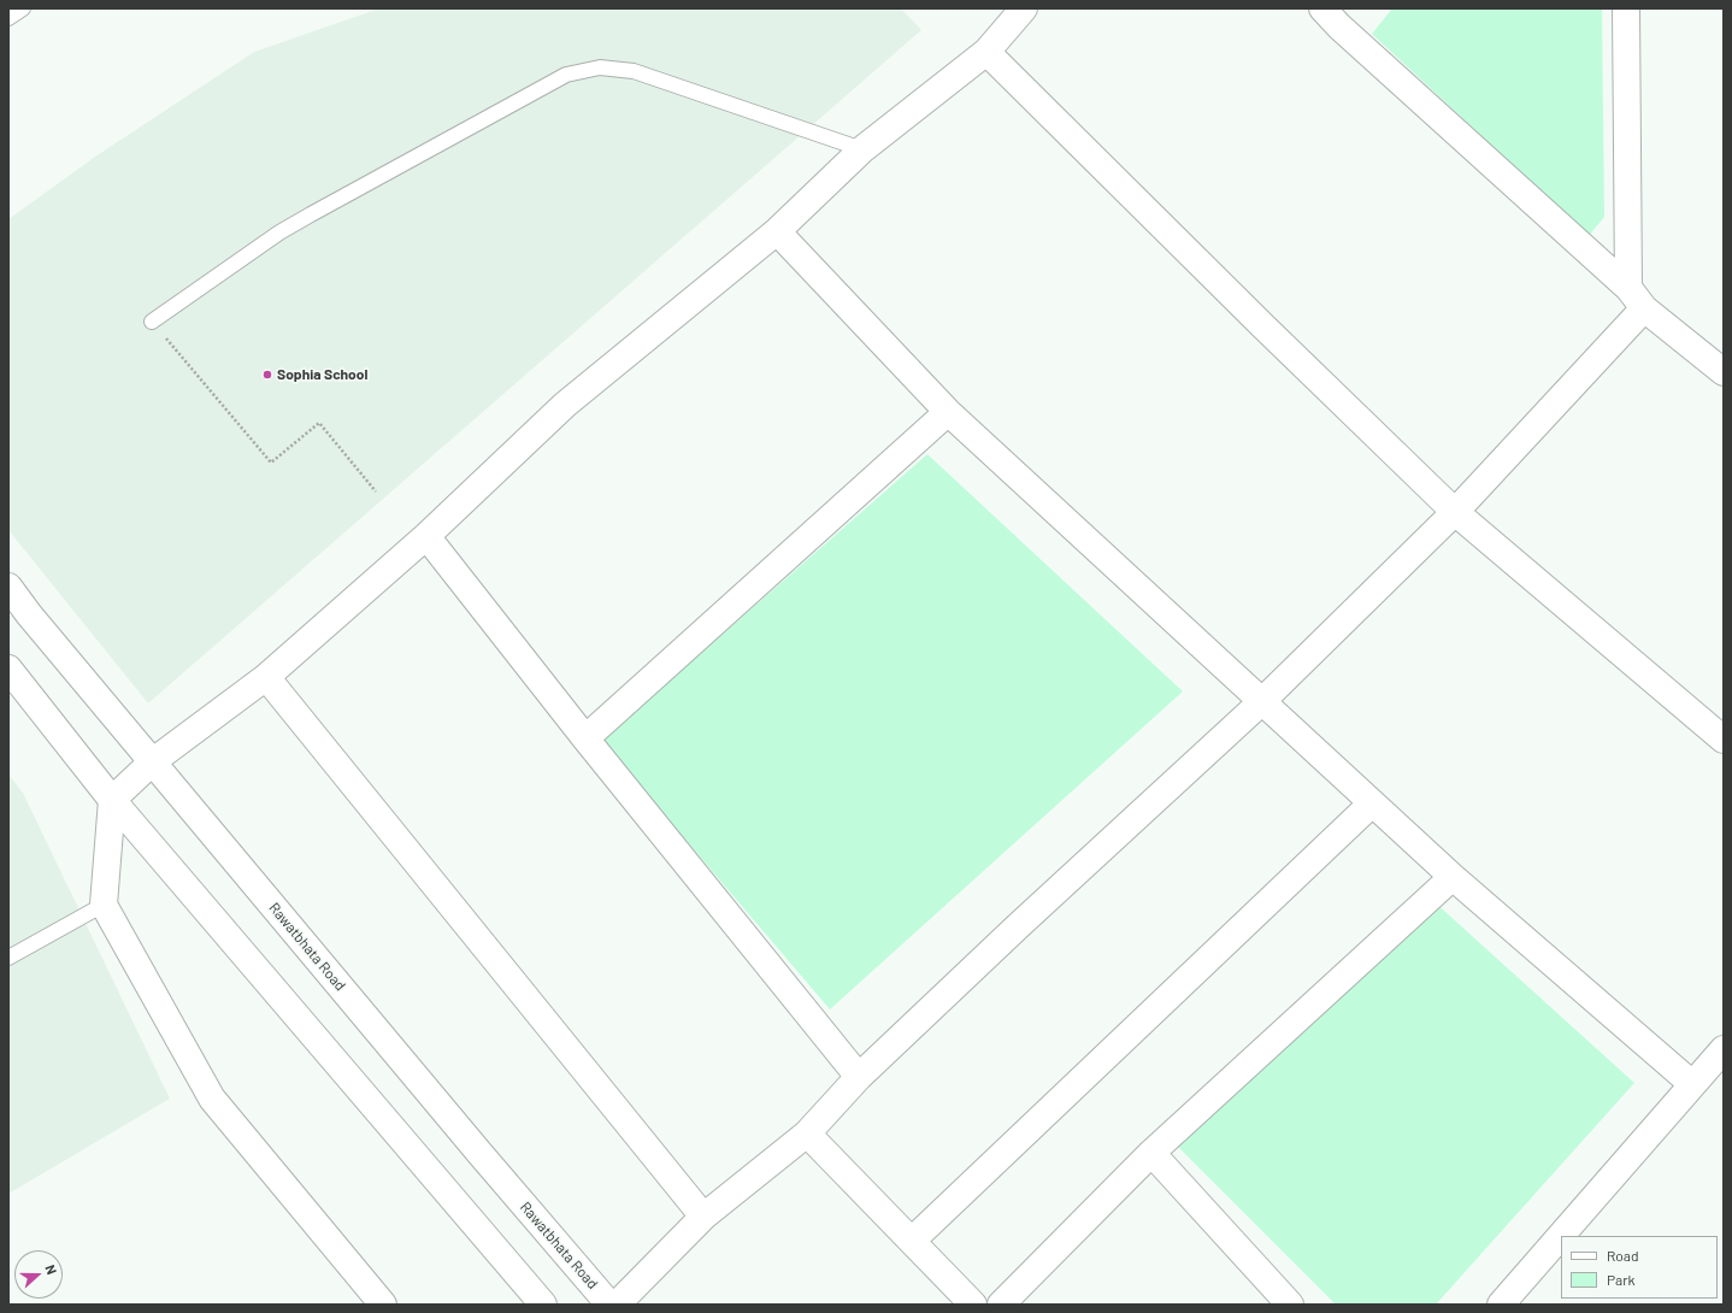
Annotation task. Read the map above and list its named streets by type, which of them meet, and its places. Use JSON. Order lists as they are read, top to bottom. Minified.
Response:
{"streets":{"street":["Rawatbhata Road"]},"places":["Sophia School"],"legend":["Road","Park"],"north":"right"}
